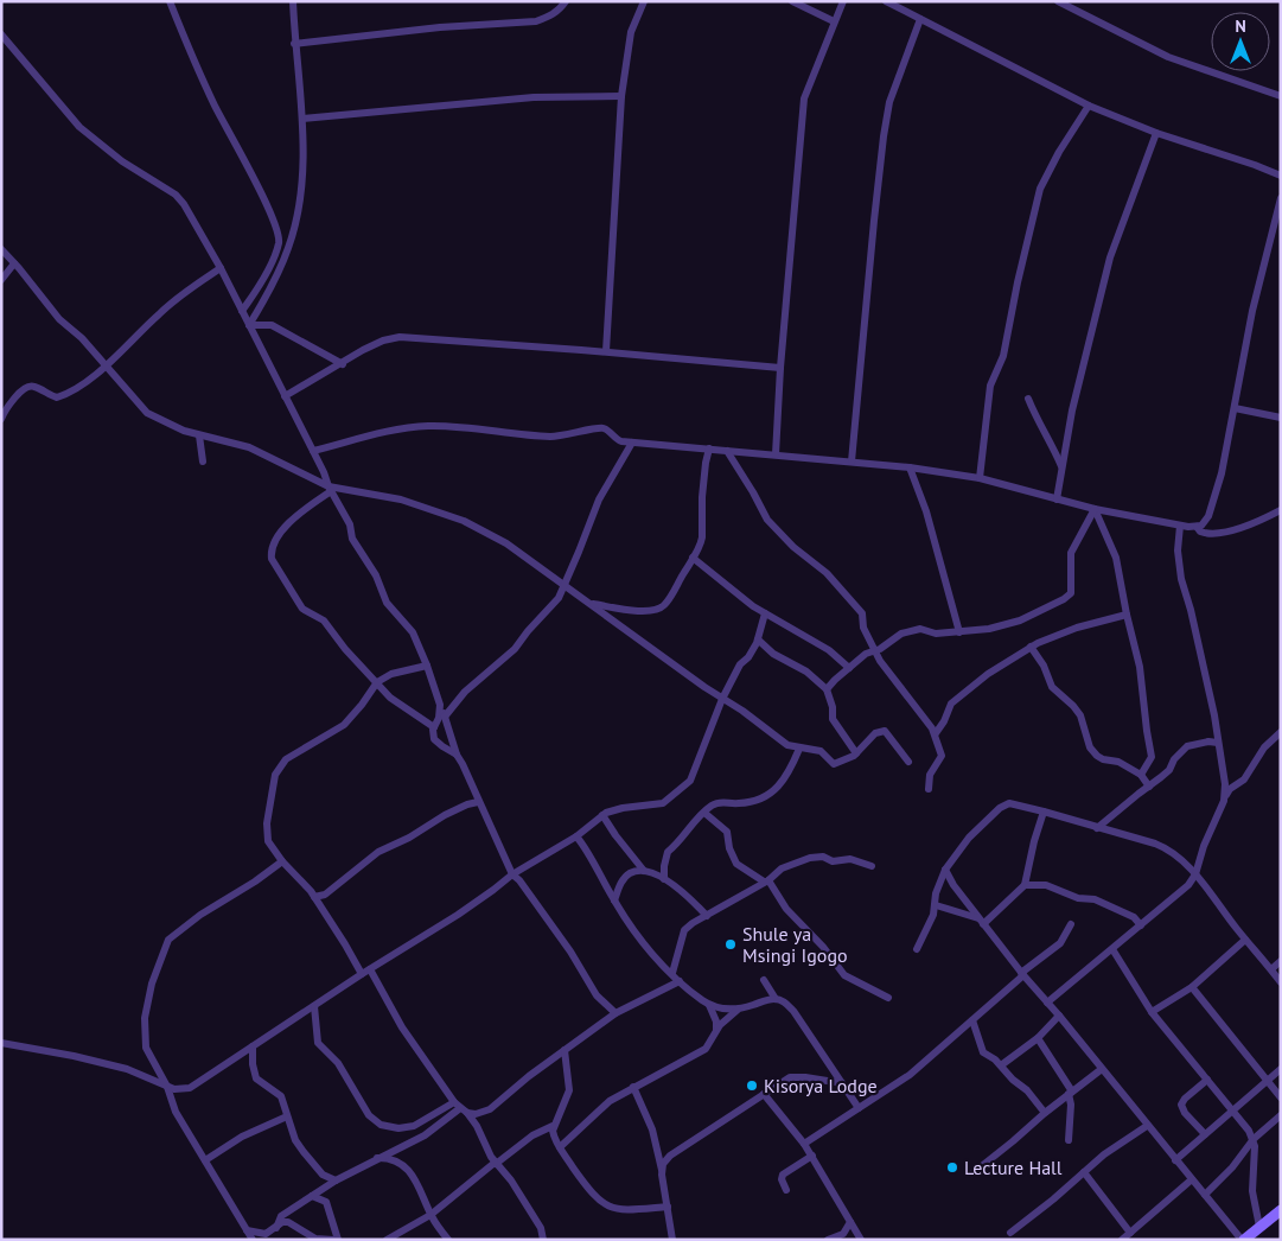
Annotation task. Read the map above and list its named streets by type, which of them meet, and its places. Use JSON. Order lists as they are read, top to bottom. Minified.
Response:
{"places":["Shule ya Msingi Igogo","Kisorya Lodge","Lecture Hall"],"north":"top"}
